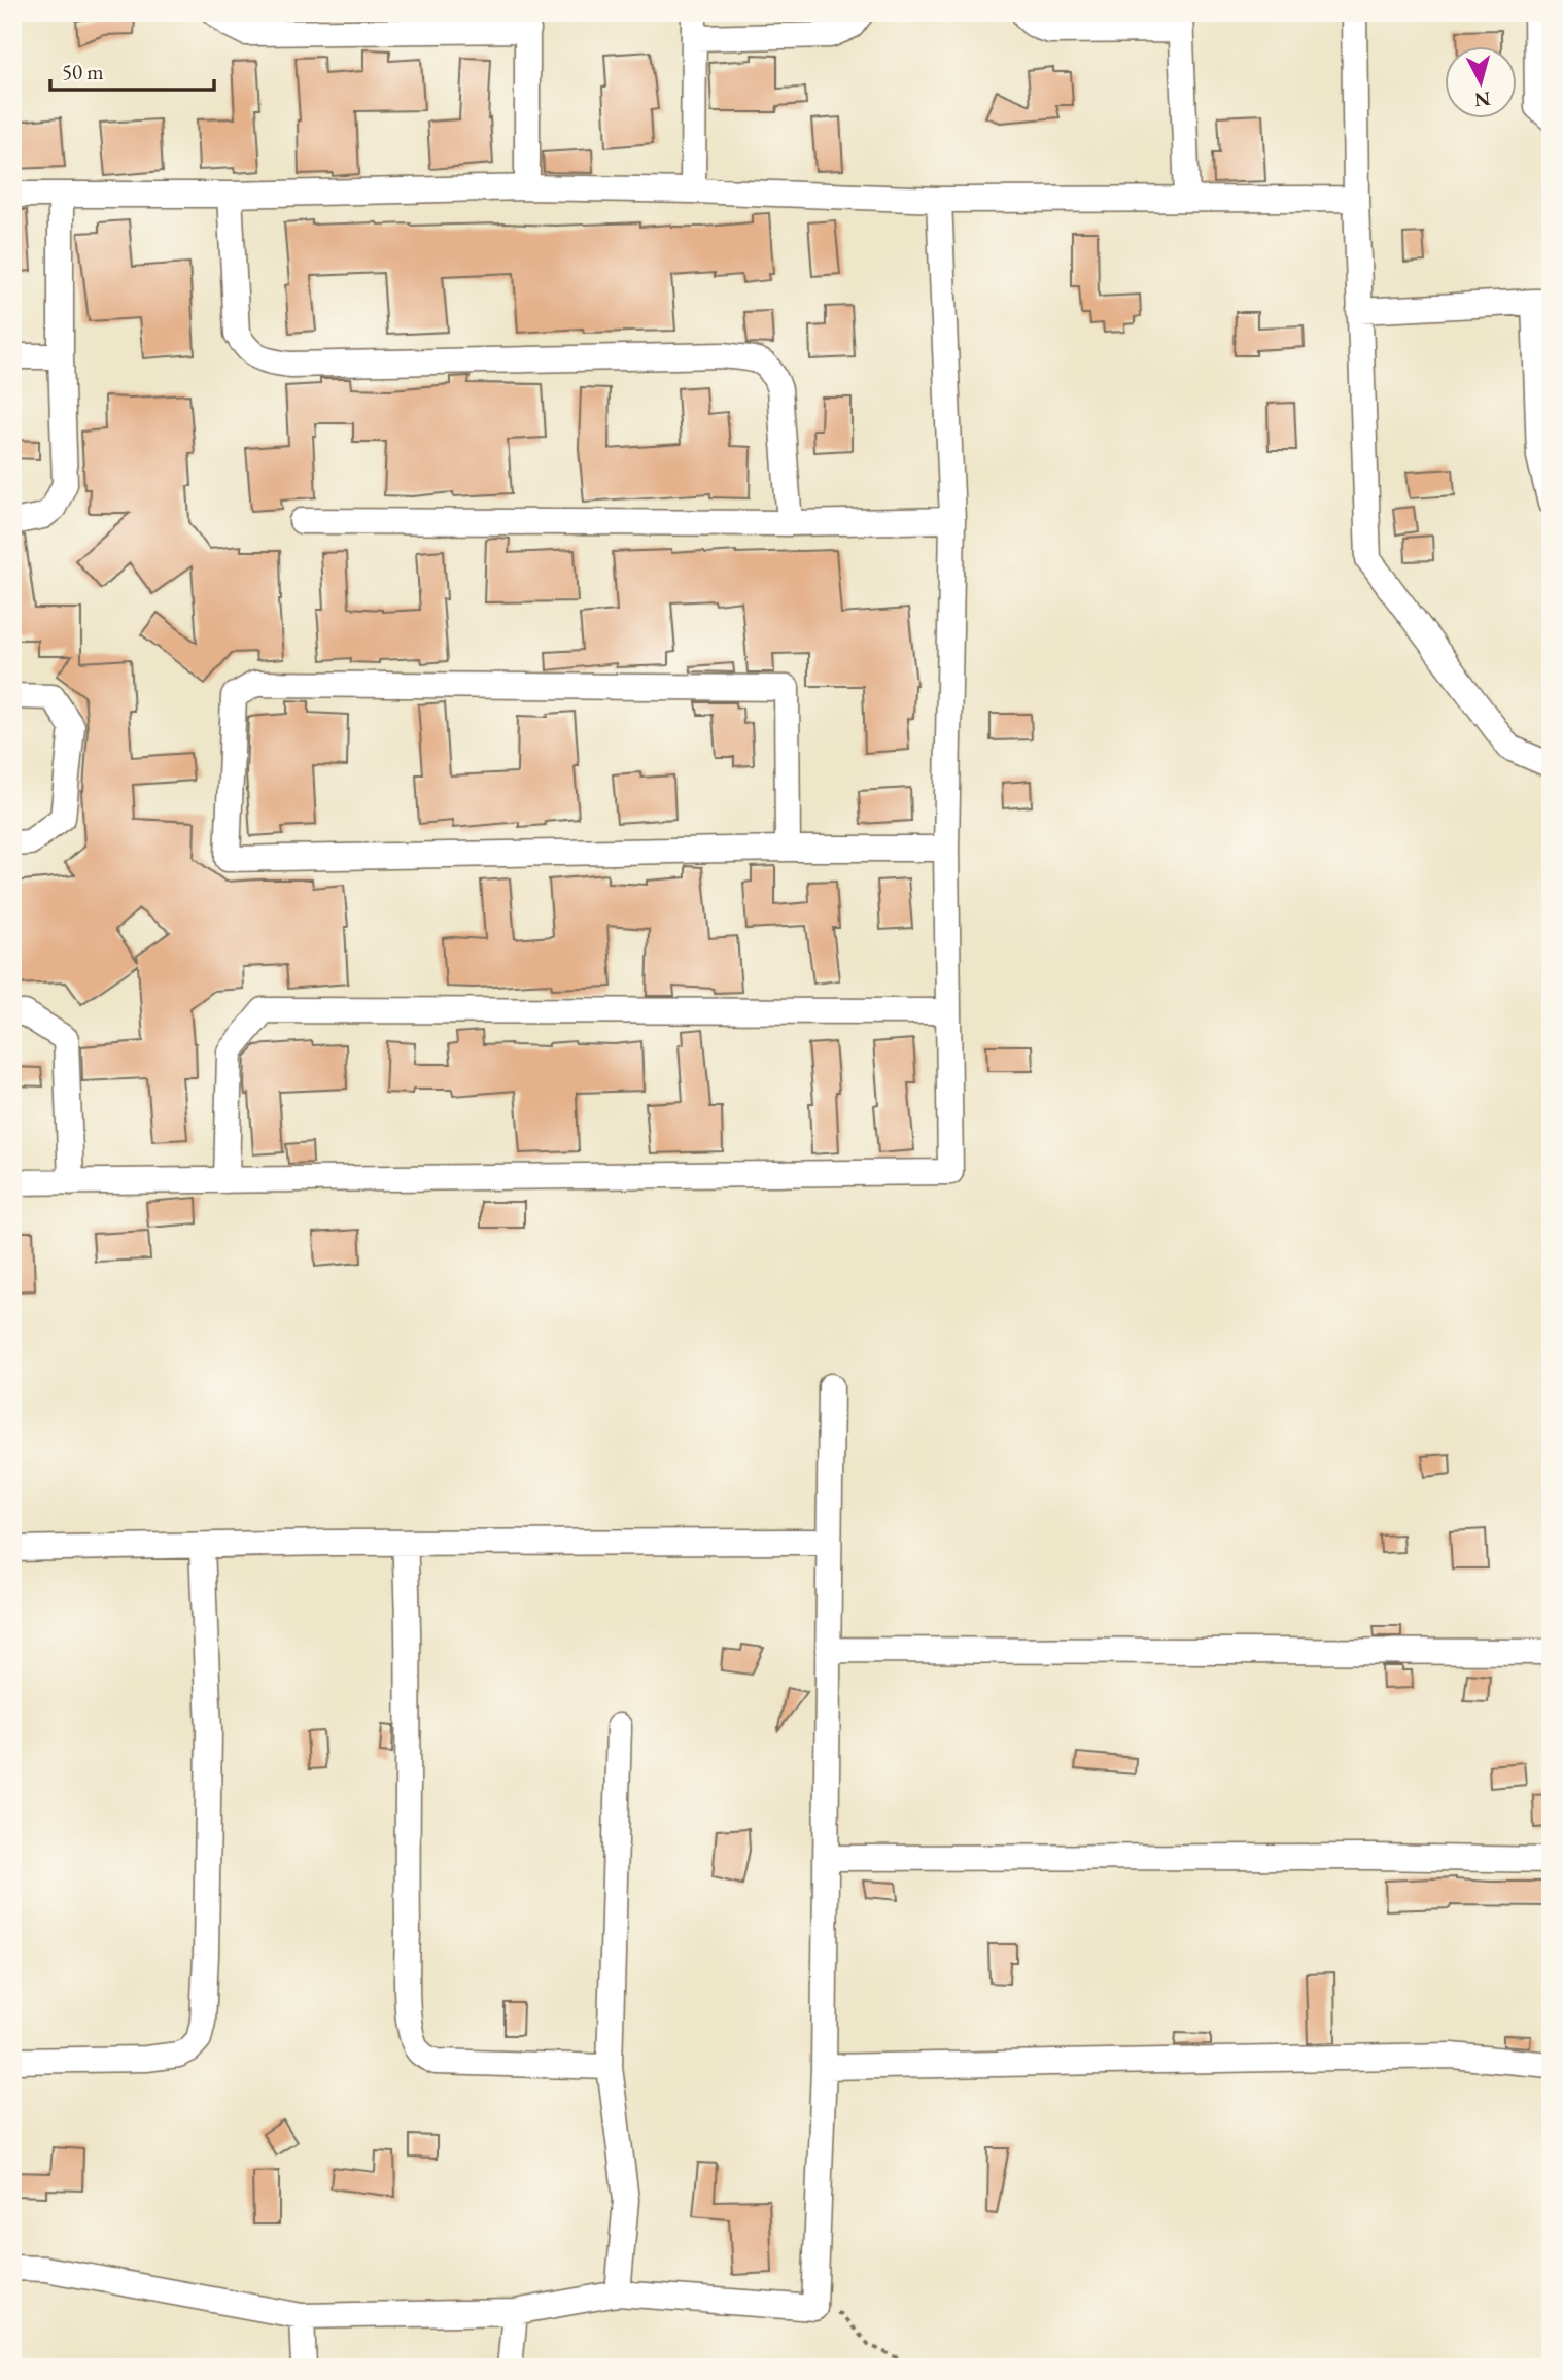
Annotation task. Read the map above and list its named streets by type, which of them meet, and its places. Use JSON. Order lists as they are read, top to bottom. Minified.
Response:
{"scale_bar":"50 m","north":"bottom"}
